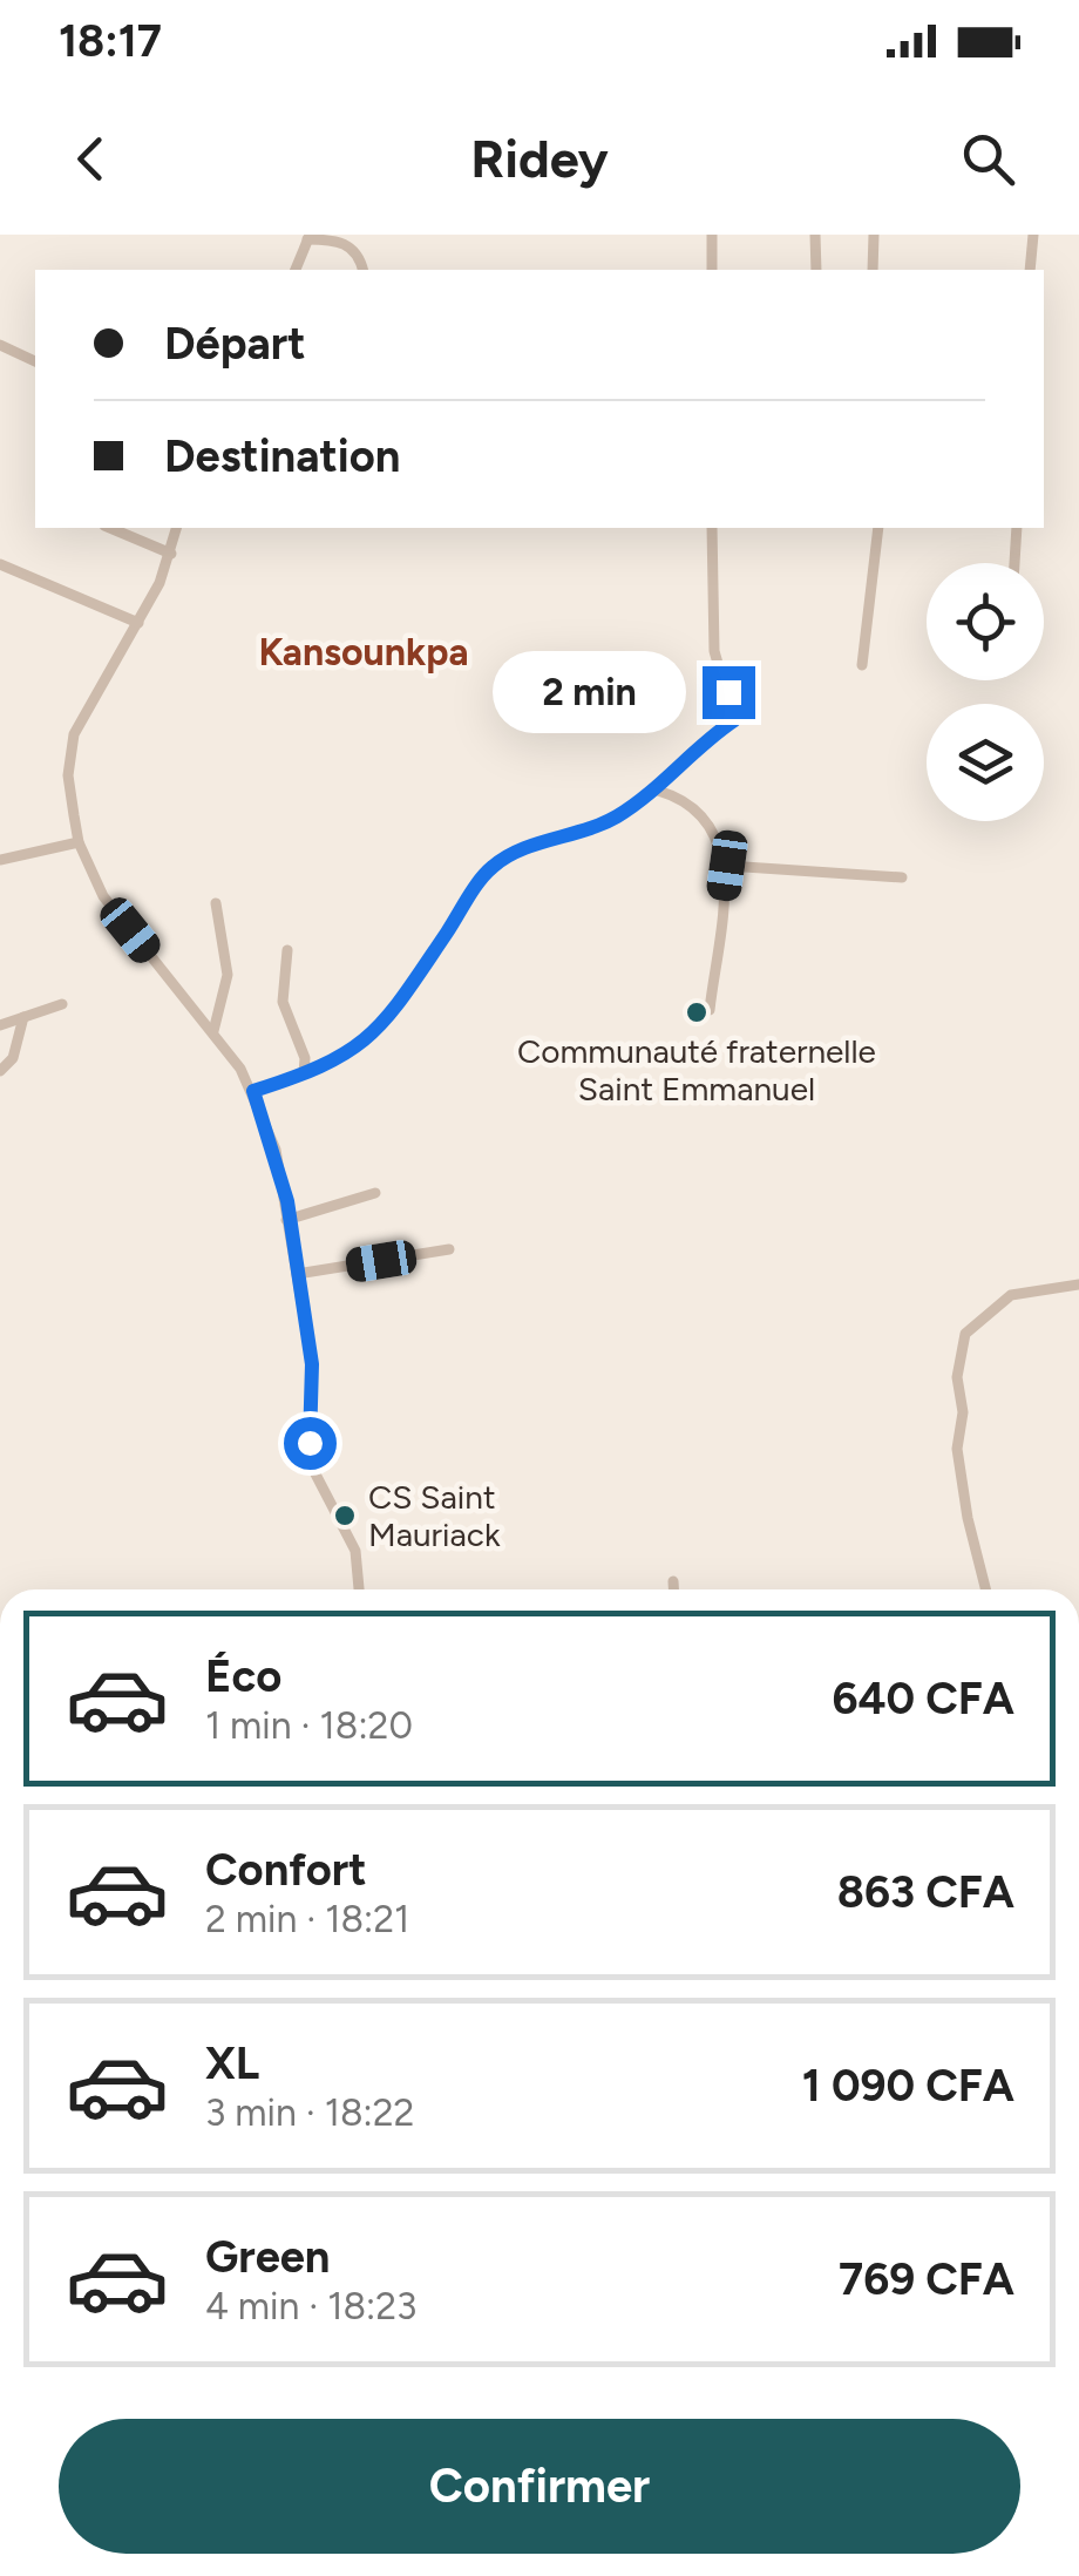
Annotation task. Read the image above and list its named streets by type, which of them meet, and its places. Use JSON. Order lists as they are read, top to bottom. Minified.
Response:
{"districts":["Kansounkpa"],"places":["Communauté fraternelle Saint Emmanuel","CS Saint Mauriack"],"page":{"status":"18:17","header":"Ridey","banner":["Départ","Destination"],"bubble":"2 min","list":[{"name":"Éco","note":"1 min · 18:20","value":"640 CFA"},{"name":"Confort","note":"2 min · 18:21","value":"863 CFA"},{"name":"XL","note":"3 min · 18:22","value":"1 090 CFA"},{"name":"Green","note":"4 min · 18:23","value":"769 CFA"}],"buttons":"Confirmer"}}
